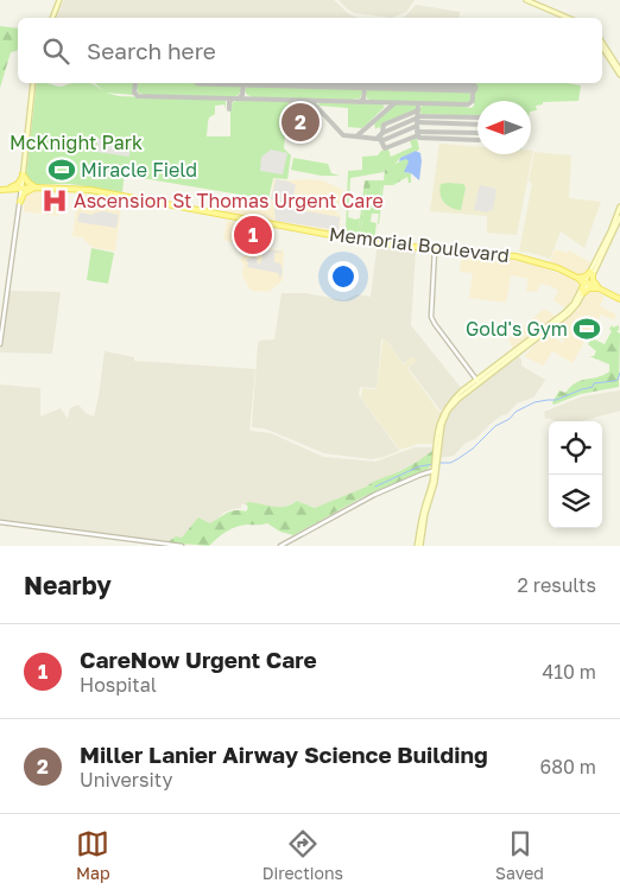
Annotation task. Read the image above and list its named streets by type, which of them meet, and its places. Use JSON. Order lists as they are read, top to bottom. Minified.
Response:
{"streets":{"main road":["Memorial Boulevard"]},"parks":["McKnight Park"],"places":{"sports":["Miracle Field","Gold's Gym"],"hospital":["Ascension St Thomas Urgent Care"]},"north":"left","page":{"search":"Search here","pins":["2","1"],"heading":["Nearby","2 results"],"list":[{"mark":"1","name":"CareNow Urgent Care","note":"Hospital","value":"410 m"},{"mark":"2","name":"Miller Lanier Airway Science Building","note":"University","value":"680 m"}],"nav":["Map","Directions","Saved"]}}
